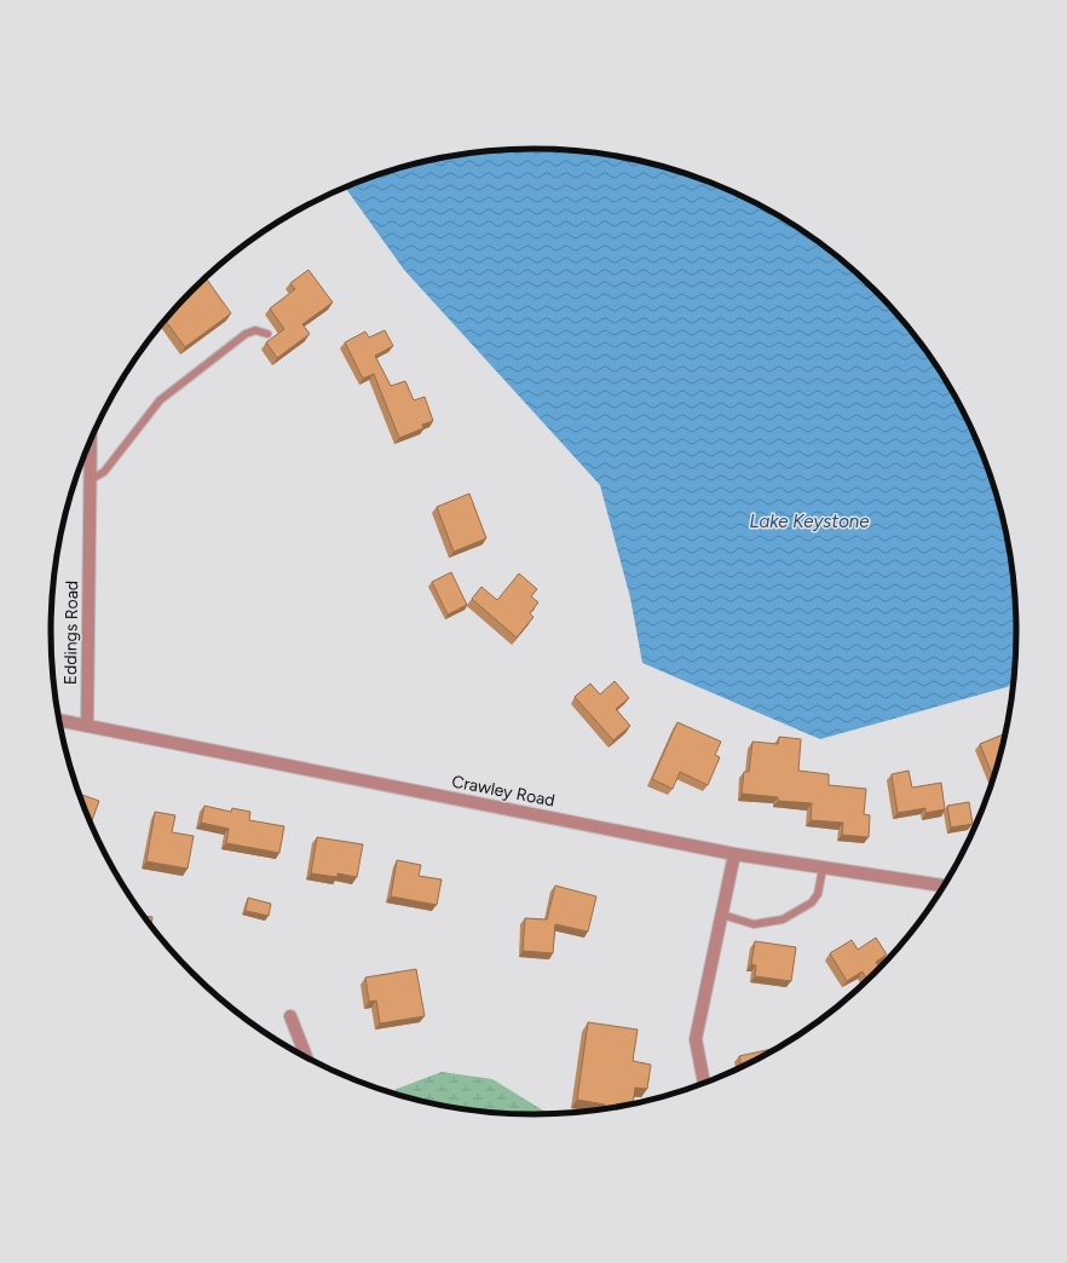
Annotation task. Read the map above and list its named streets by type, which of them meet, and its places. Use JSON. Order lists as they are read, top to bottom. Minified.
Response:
{"streets":{"street":["Eddings Road","Crawley Road"]},"crossings":[["Eddings Road","Crawley Road"]],"water":["Lake Keystone"]}
